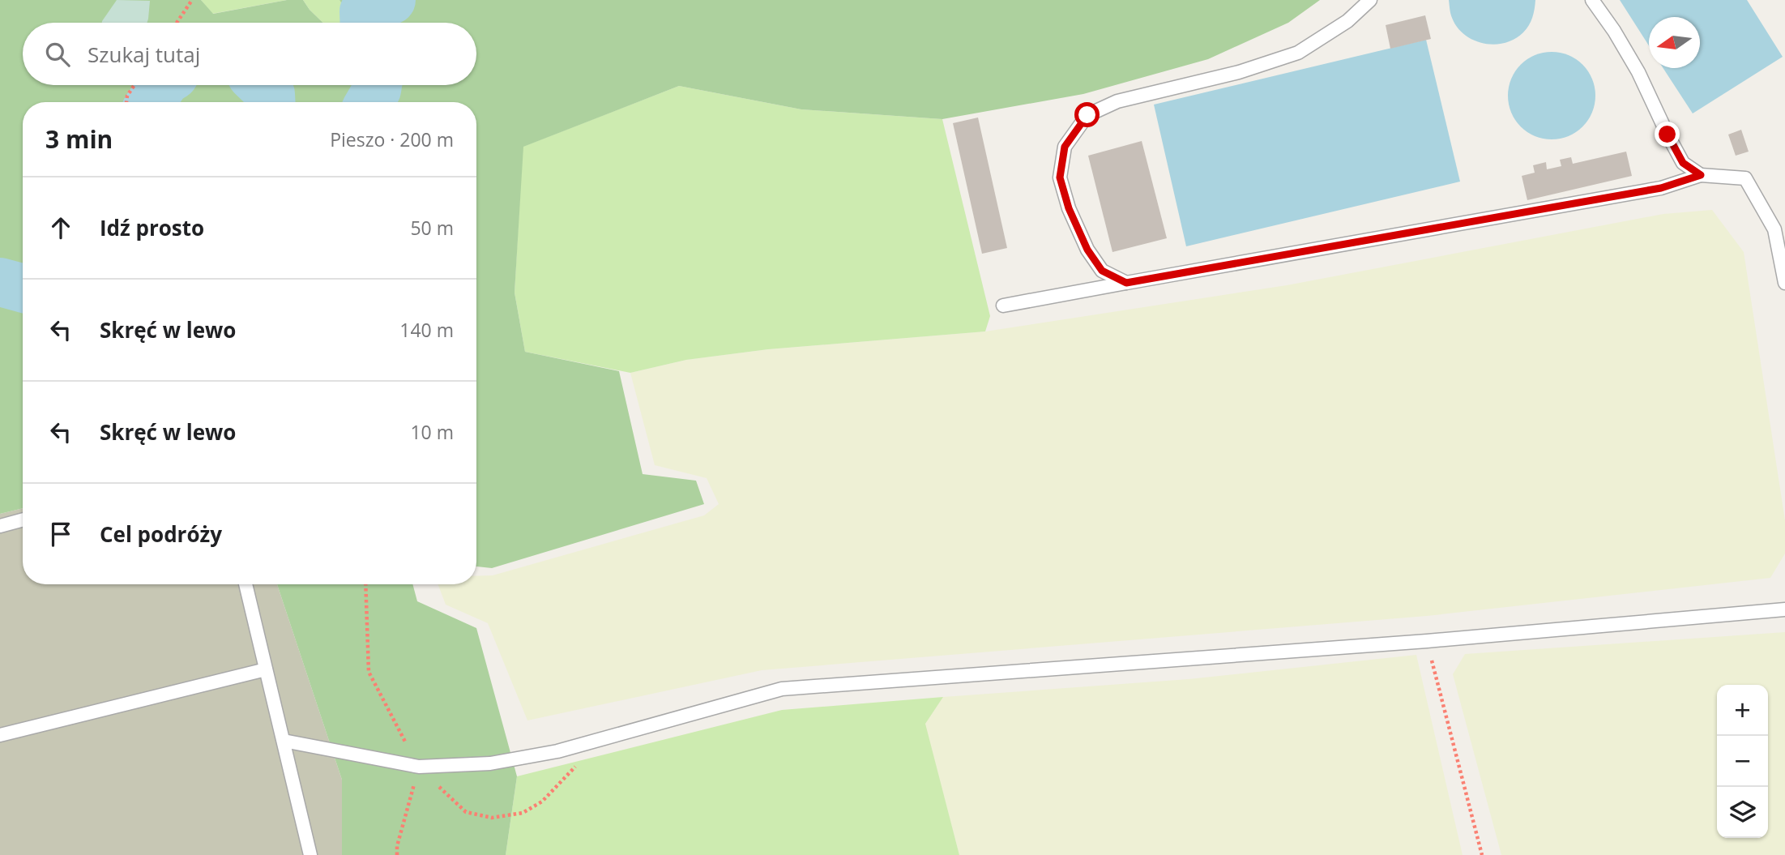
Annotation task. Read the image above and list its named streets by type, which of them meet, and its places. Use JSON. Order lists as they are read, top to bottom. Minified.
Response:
{"north":"left","page":{"search":"Szukaj tutaj","heading":["3 min","Pieszo · 200 m"],"list":[["Idź prosto","50 m"],["Skręć w lewo","140 m"],["Skręć w lewo","10 m"],"Cel podróży"],"map_buttons":["+","−"]}}
